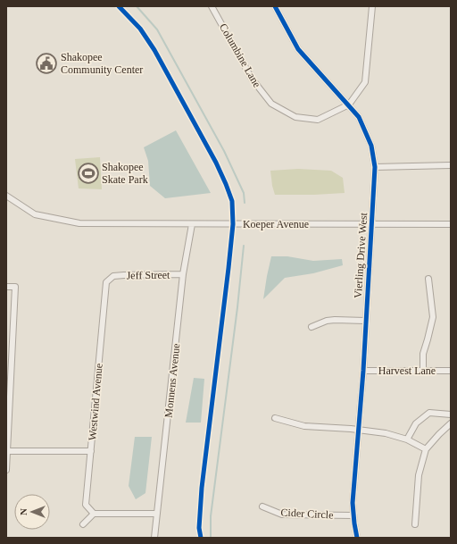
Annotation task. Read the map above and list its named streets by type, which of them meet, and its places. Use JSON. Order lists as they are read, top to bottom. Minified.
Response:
{"streets":{"street":["Columbine Lane","Koeper Avenue","Vierling Drive West","Jeff Street","Harvest Lane","Monnens Avenue","Westwind Avenue","Cider Circle"]},"crossings":[["Columbine Lane","Vierling Drive West"],["Koeper Avenue","Vierling Drive West"],["Koeper Avenue","Monnens Avenue"],["Vierling Drive West","Harvest Lane"],["Vierling Drive West","Cider Circle"],["Jeff Street","Monnens Avenue"],["Jeff Street","Westwind Avenue"]],"places":{"public building":["Shakopee Community Center"],"sports":["Shakopee Skate Park"]},"north":"left"}
